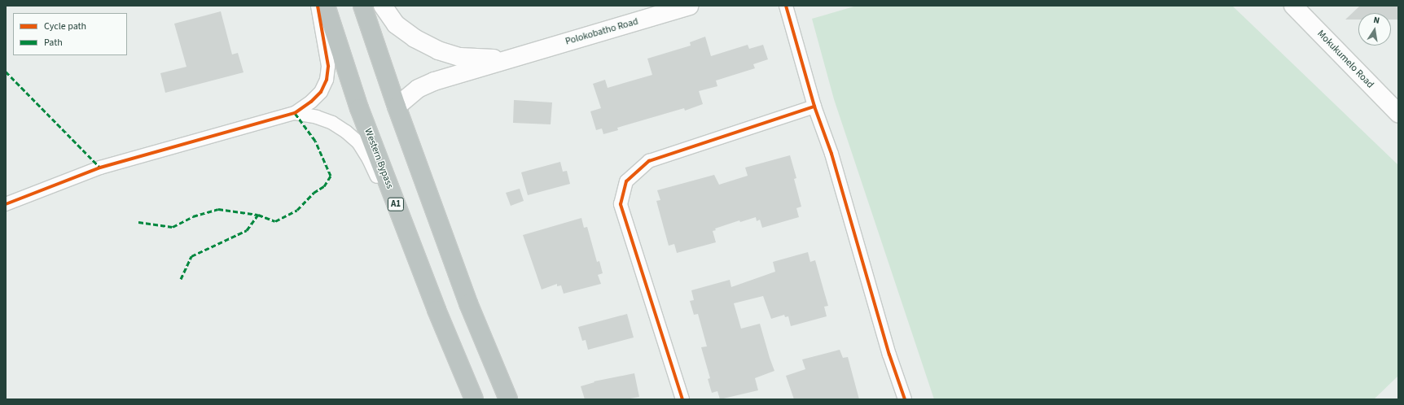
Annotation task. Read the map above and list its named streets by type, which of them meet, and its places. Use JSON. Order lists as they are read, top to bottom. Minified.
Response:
{"streets":{"highway":["Western Bypass","A1"],"street":["Polokobatho Road","Mokukumelo Road"]},"legend":["Cycle path","Path"],"north":"top"}
